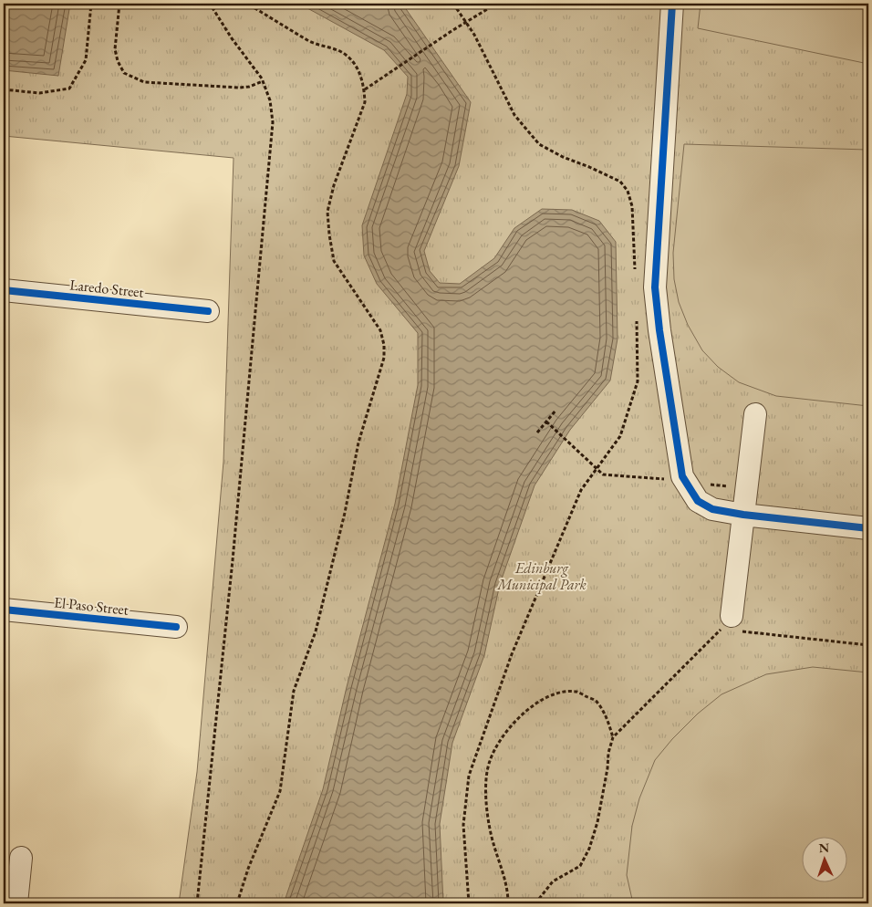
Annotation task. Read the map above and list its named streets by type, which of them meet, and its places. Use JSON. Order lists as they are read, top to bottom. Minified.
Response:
{"streets":{"street":["Laredo Street","El Paso Street"]},"parks":["Edinburg Municipal Park"],"north":"top"}
